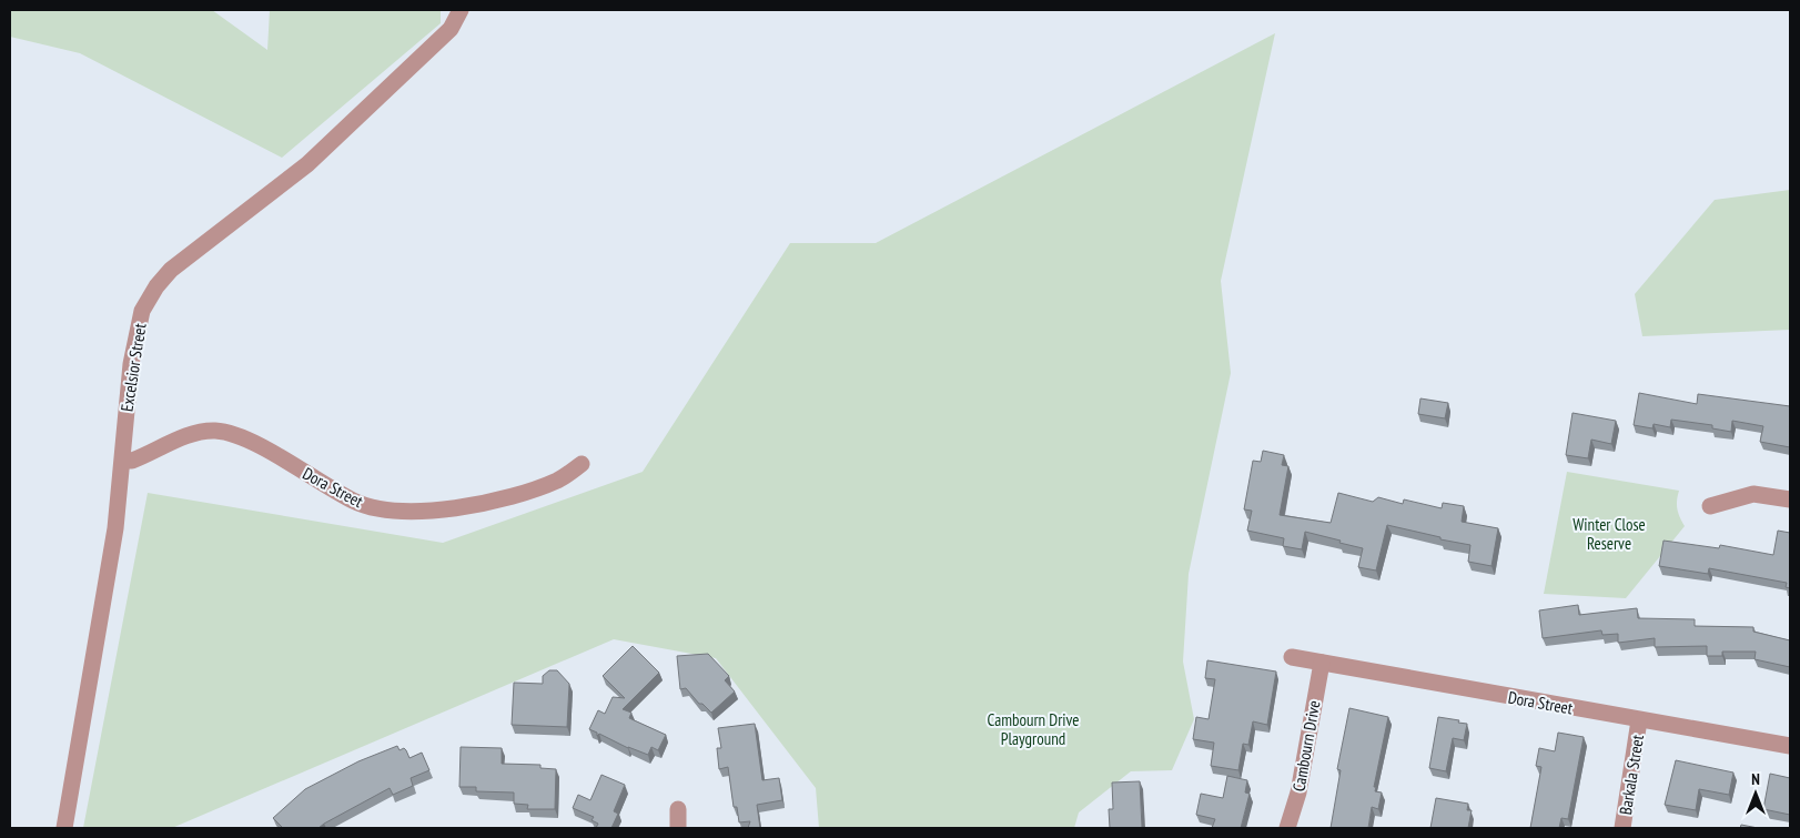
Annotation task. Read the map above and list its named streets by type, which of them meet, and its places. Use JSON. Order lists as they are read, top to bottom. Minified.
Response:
{"streets":{"street":["Excelsior Street","Dora Street","Cambourn Drive","Barkala Street"]},"crossings":[["Excelsior Street","Dora Street"],["Dora Street","Cambourn Drive"],["Dora Street","Barkala Street"]],"parks":["Winter Close Reserve","Cambourn Drive Playground"],"north":"top"}
